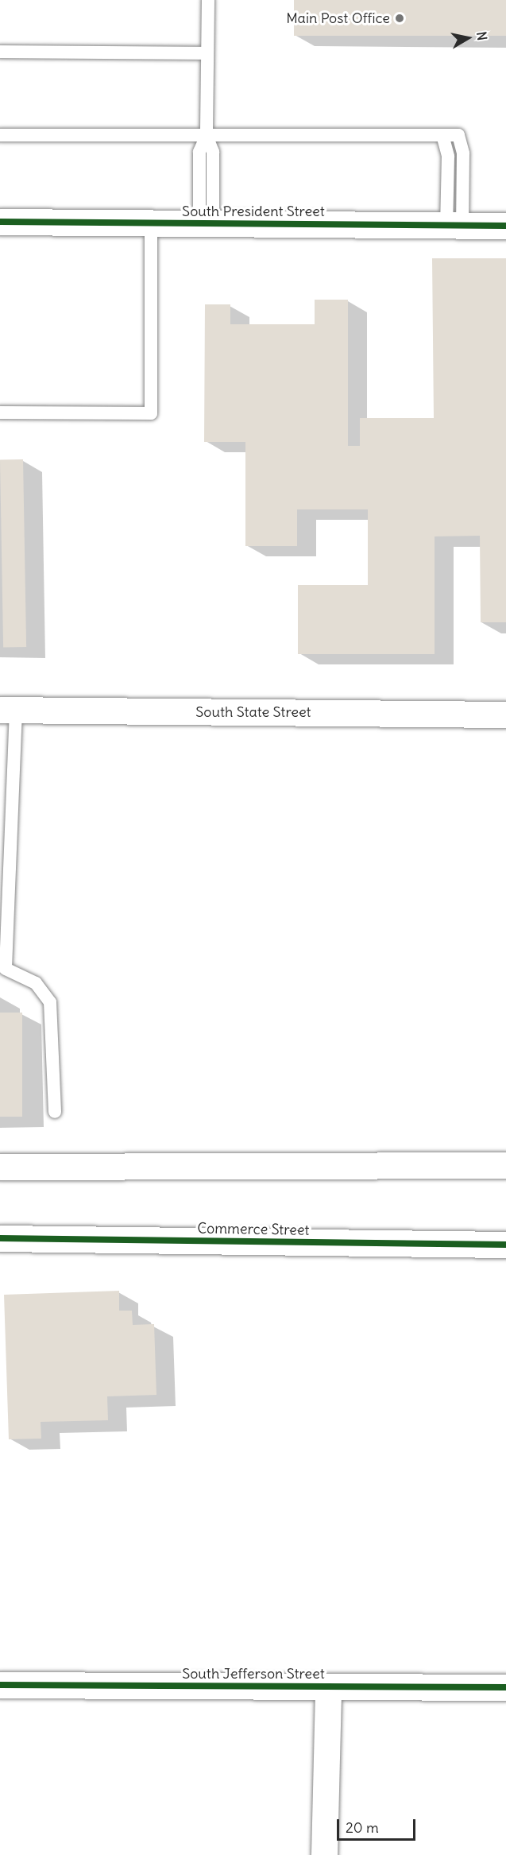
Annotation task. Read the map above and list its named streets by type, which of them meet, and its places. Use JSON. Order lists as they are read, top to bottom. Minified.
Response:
{"streets":{"street":["South President Street","South State Street","Commerce Street","South Jefferson Street"]},"places":["Main Post Office"],"scale_bar":"20 m","north":"right"}
